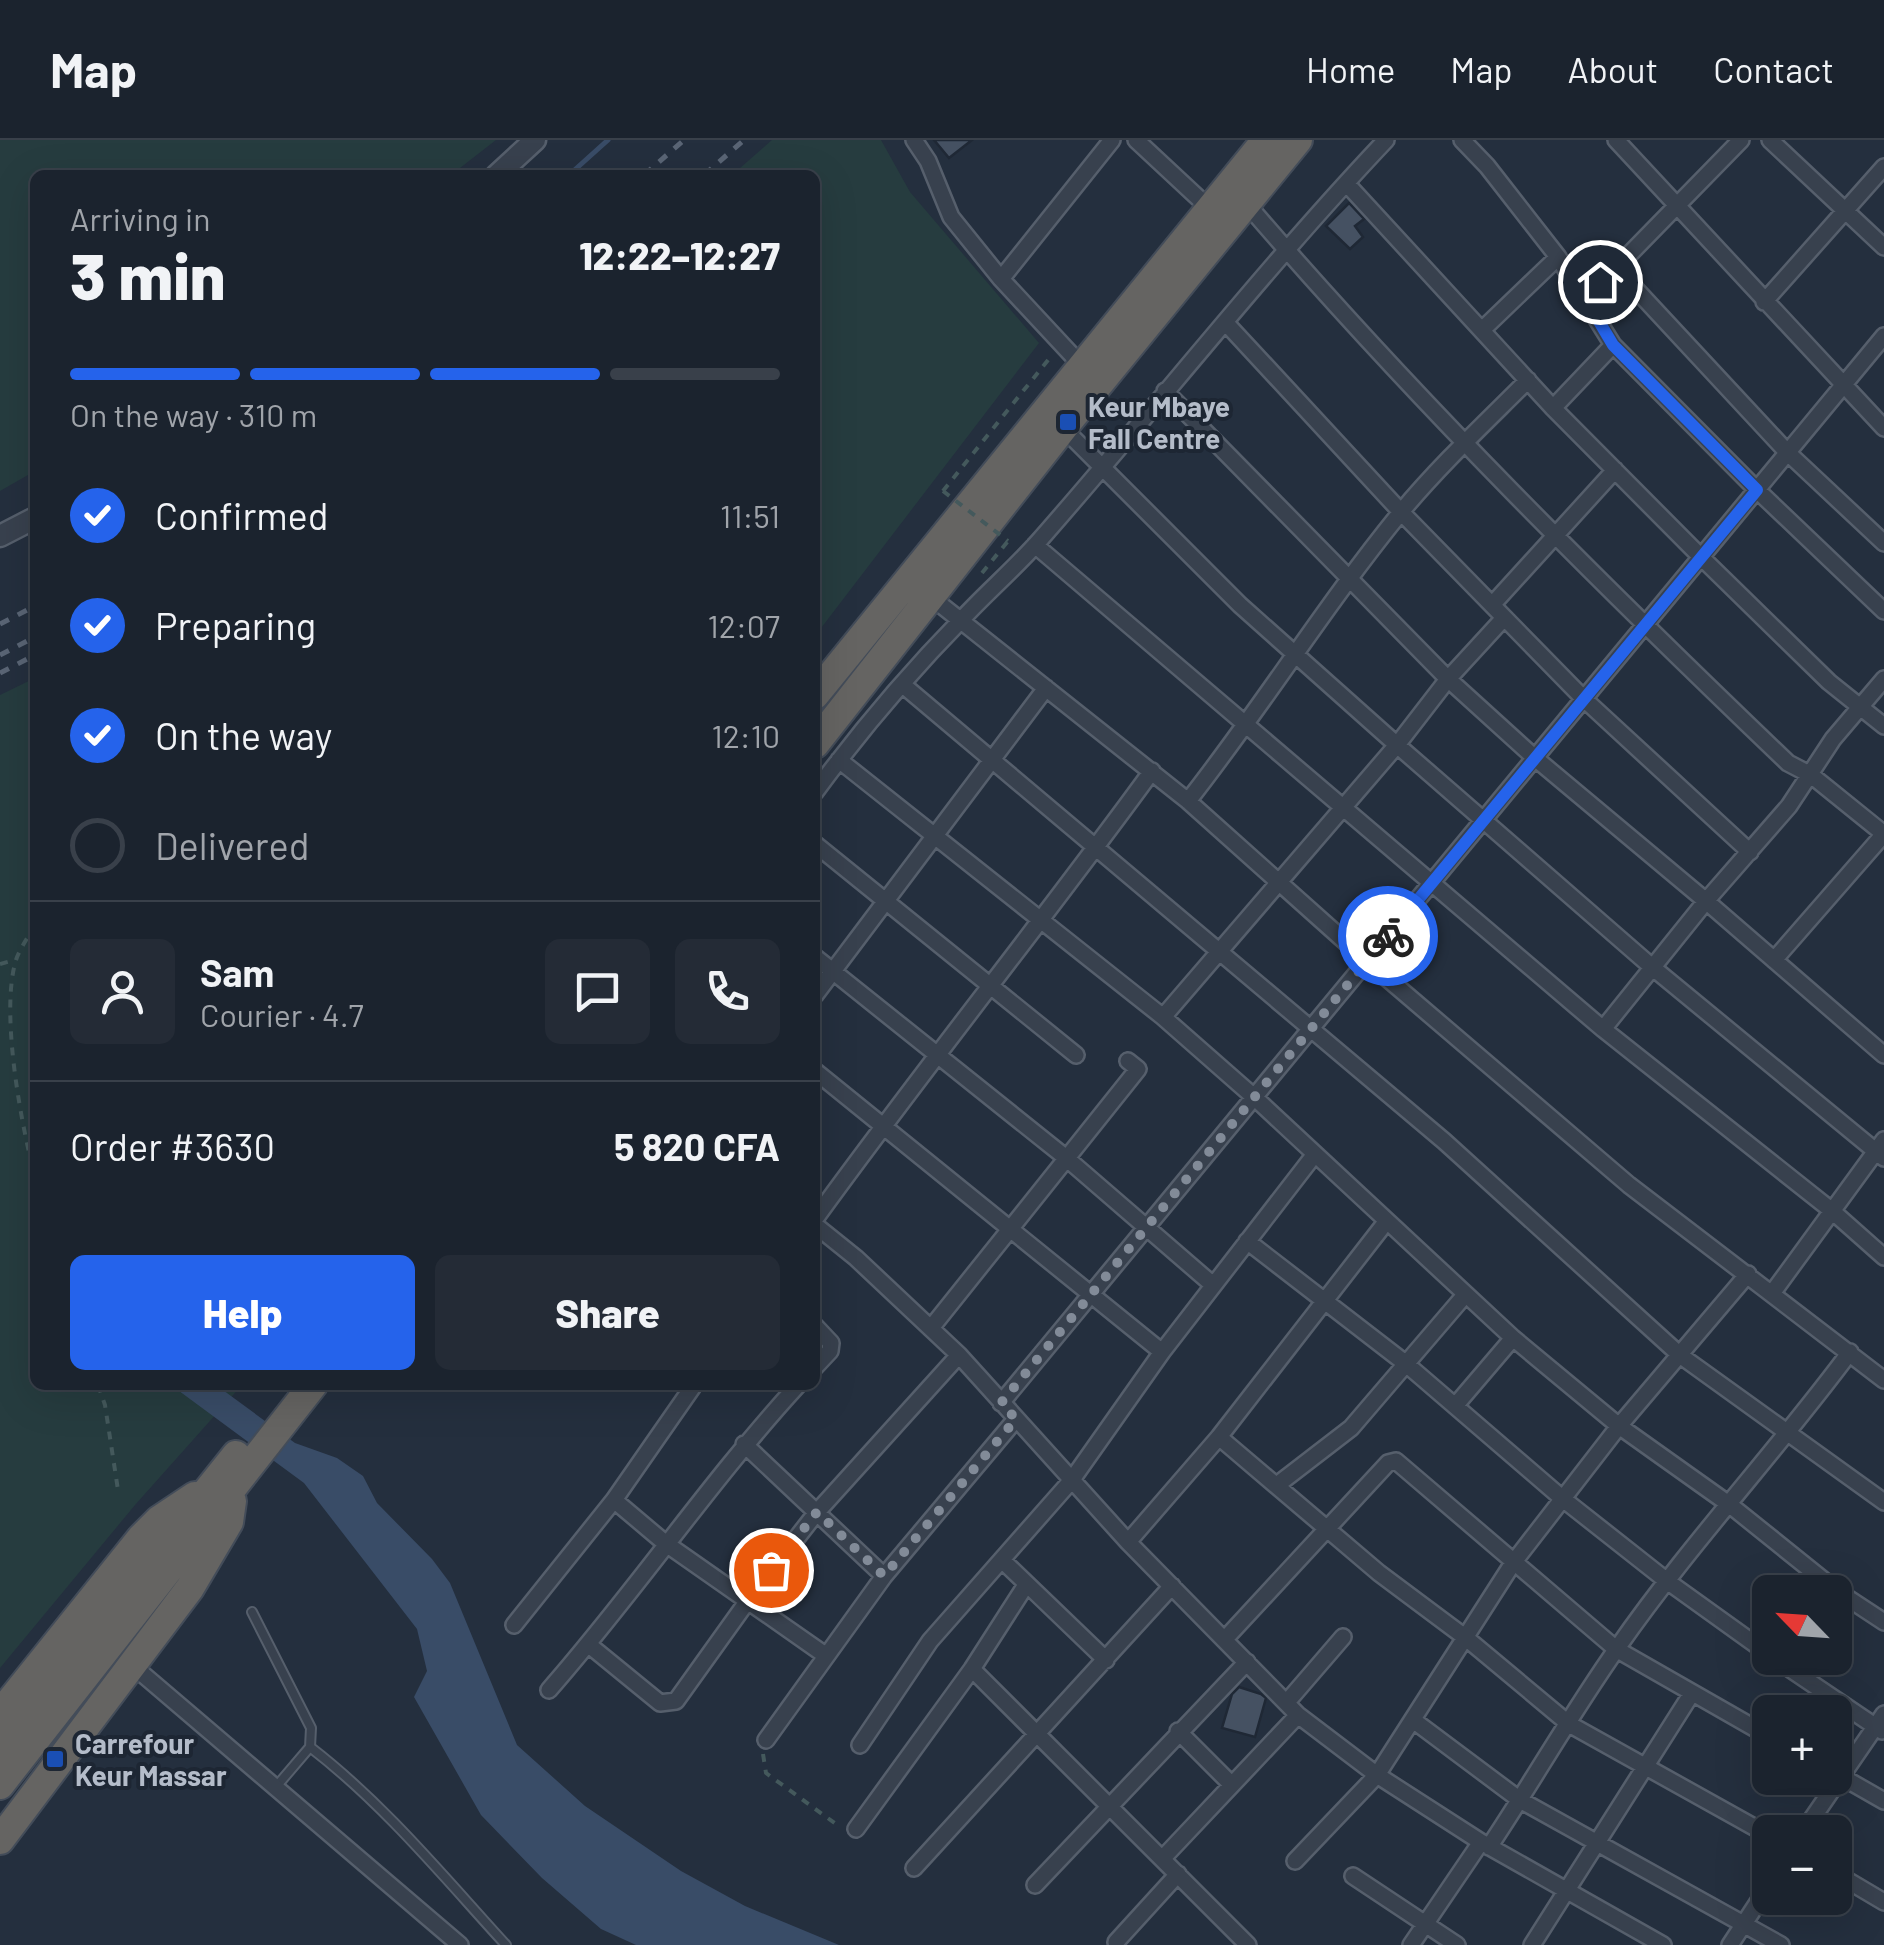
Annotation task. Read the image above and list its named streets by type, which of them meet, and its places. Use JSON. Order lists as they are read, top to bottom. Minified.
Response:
{"places":{"transit":["Keur Mbaye Fall Centre","Carrefour Keur Massar"]},"north":"top left","page":{"header":"Map","nav":["Home","Map","About","Contact"],"heading":["3 min","Arriving in","12:22–12:27"],"panel":["Sam","Courier · 4.7","Order #3630","5 820 CFA"],"bar":"On the way · 310 m","list":[["Confirmed","11:51"],["Preparing","12:07"],["On the way","12:10"],"Delivered"],"buttons":["Help","Share"],"map_buttons":["+","−"]}}
